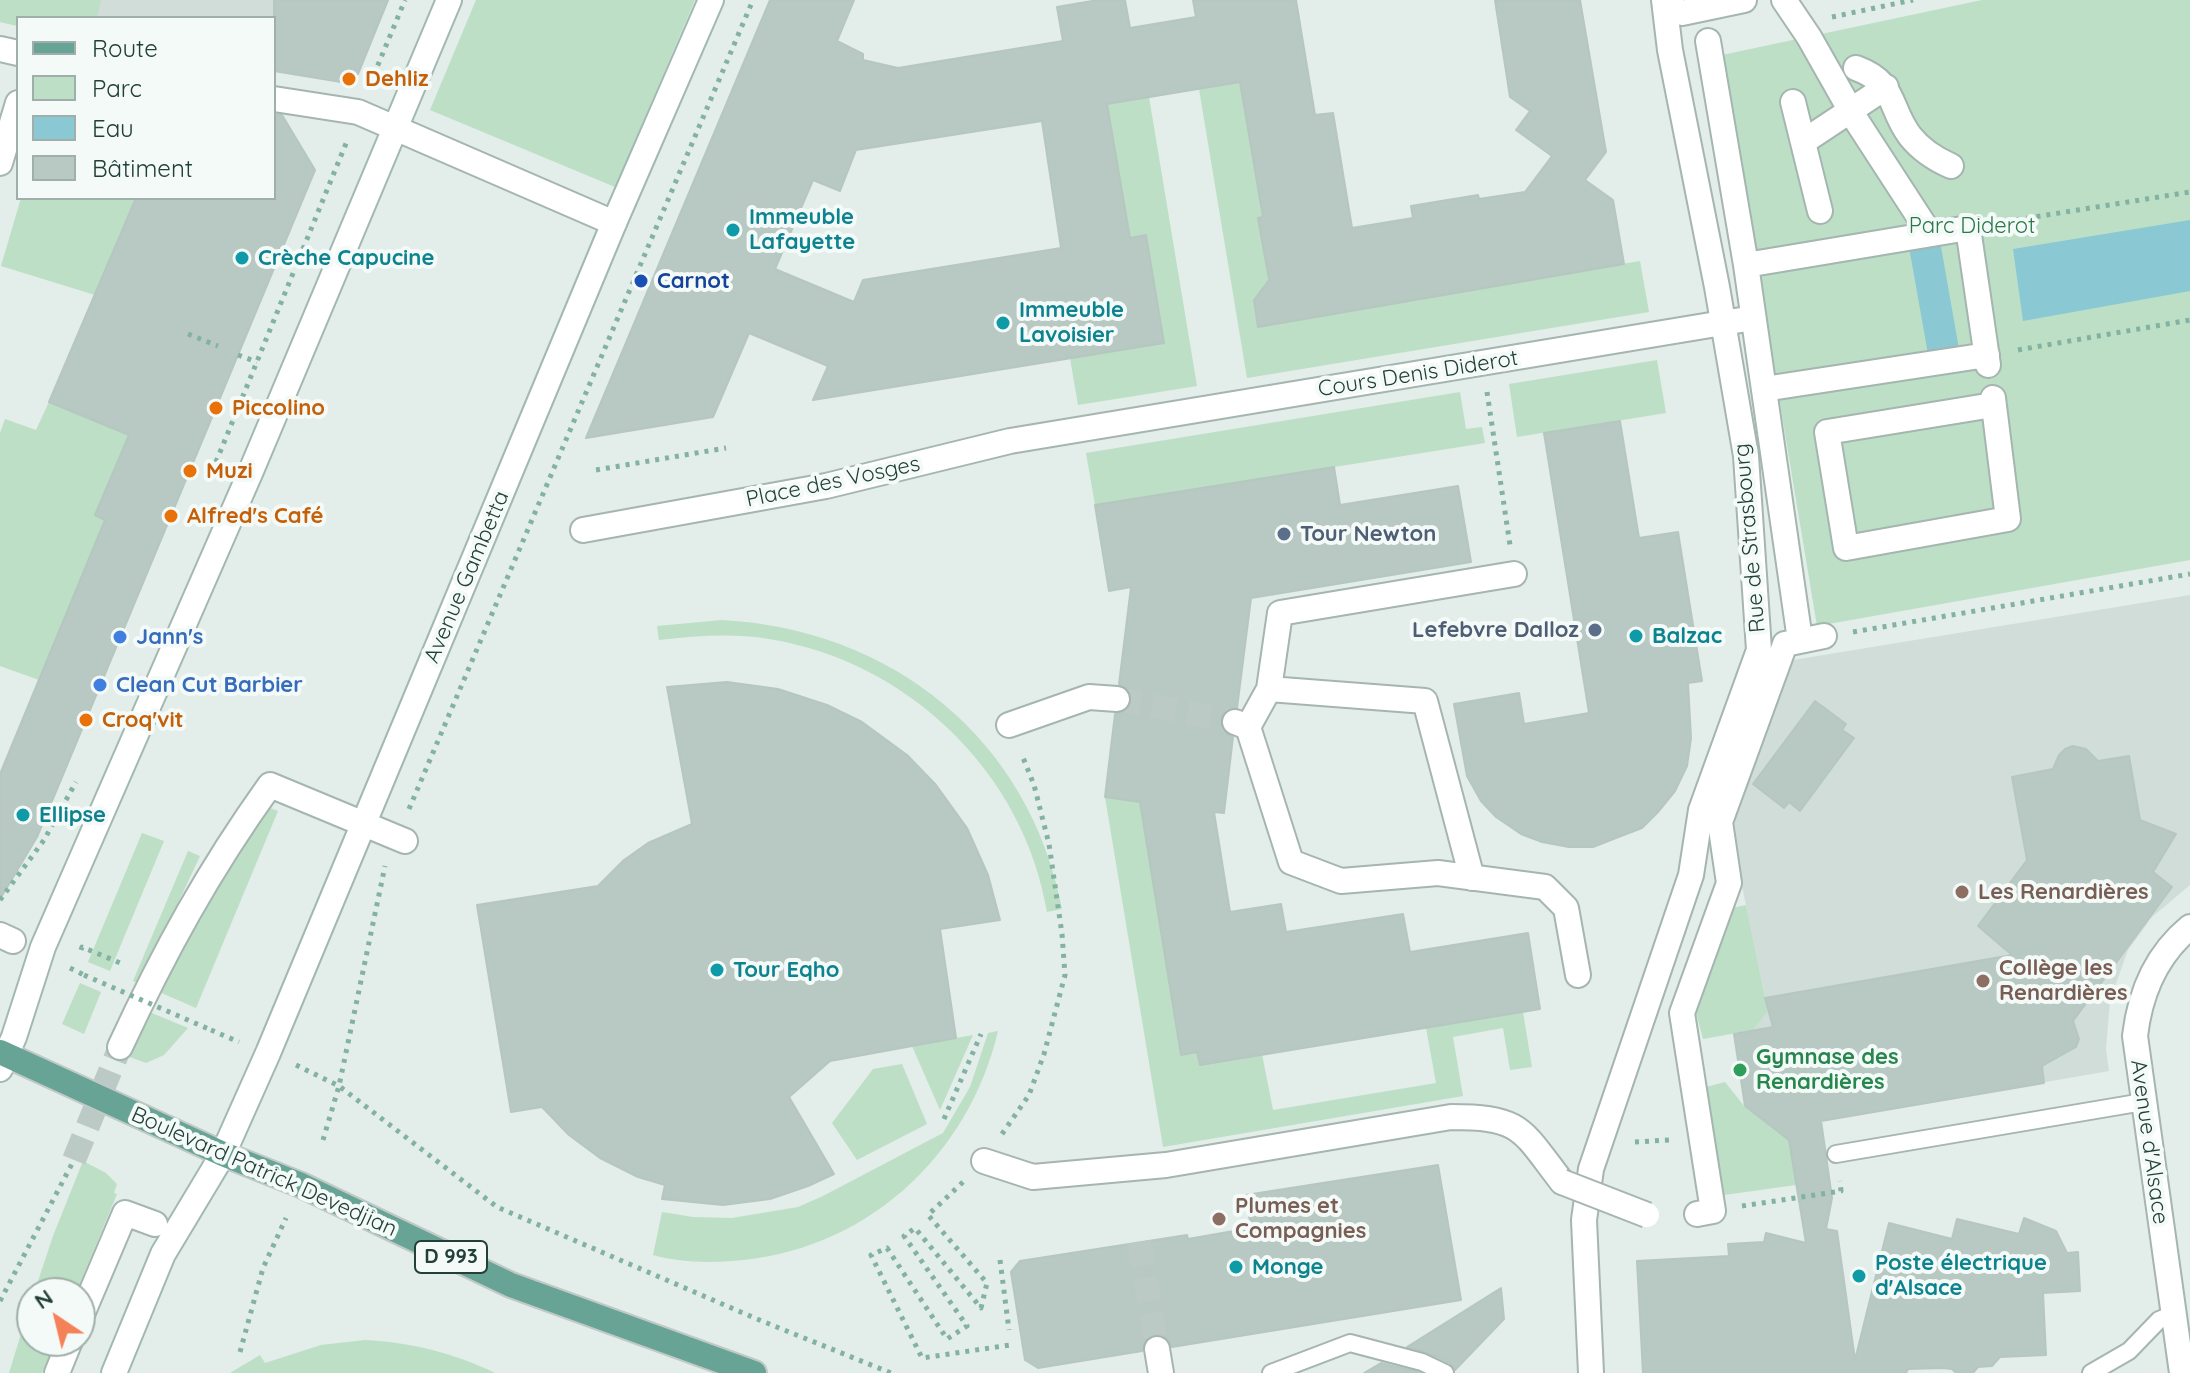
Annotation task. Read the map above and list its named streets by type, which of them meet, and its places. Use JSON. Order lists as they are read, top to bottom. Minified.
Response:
{"streets":{"main road":["Boulevard Patrick Devedjian","D 993"],"street":["Cours Denis Diderot","Place des Vosges","Rue de Strasbourg","Avenue Gambetta","Avenue d'Alsace"]},"crossings":[["Cours Denis Diderot","Place des Vosges"],["Cours Denis Diderot","Rue de Strasbourg"],["Avenue Gambetta","Boulevard Patrick Devedjian"]],"parks":["Parc Diderot"],"places":["Dehliz","Immeuble Lafayette","Crèche Capucine","Carnot","Immeuble Lavoisier","Piccolino","Muzi","Alfred's Café","Tour Newton","Lefebvre Dalloz","Balzac","Jann's","Clean Cut Barbier","Croq'vit","Ellipse","Les Renardières","Tour Eqho","Collège les Renardières","Gymnase des Renardières","Plumes et Compagnies","Monge","Poste électrique d'Alsace"],"legend":["Route","Parc","Eau","Bâtiment"],"north":"top left"}
